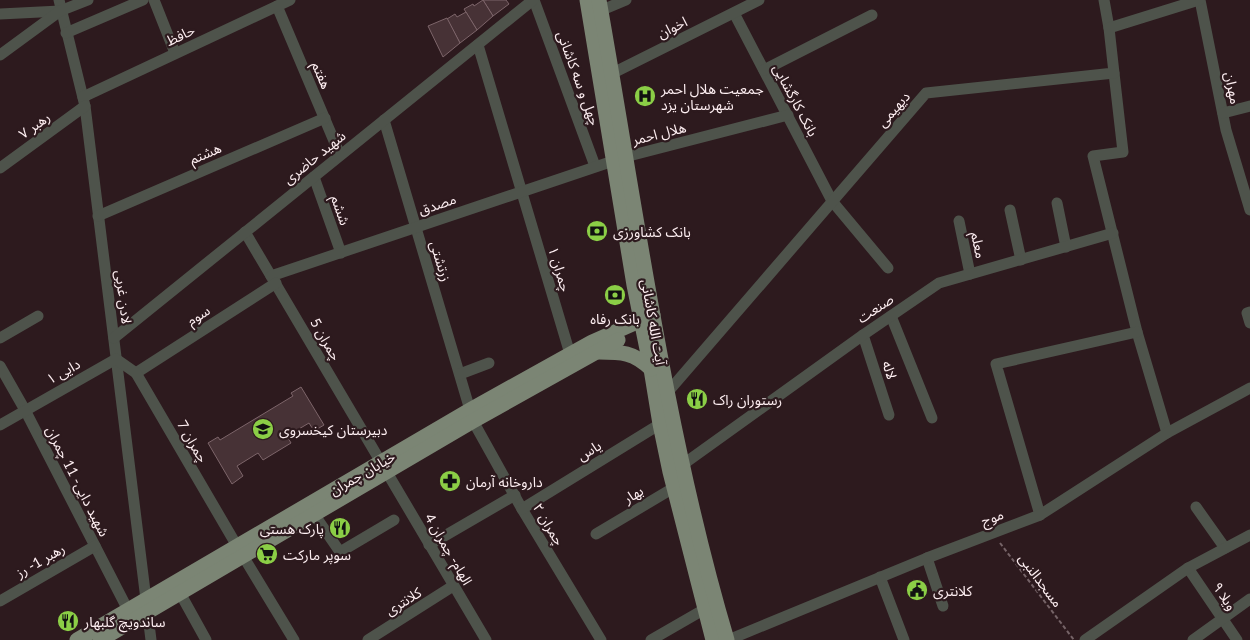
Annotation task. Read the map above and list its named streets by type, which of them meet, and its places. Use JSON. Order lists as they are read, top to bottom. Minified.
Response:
{"streets":{"main road":["آیت الله کاشانی","خیابان چمران"],"street":["اخوان","حافظ","هفتم","چهل و سه کاشانی","مهران","بانک کارگشایی","دیهیمی","رهبر ۷","هلال احمر","هشتم","شهید حاضری","مصدق","ششم","معلم","زرتشتی","چمران ۱","لادن غربی","صنعت","سوم","چمران 5","لاله","دایی ۱","چمران 7","یاس","شهید دایی- 11 چمران","بهار","موج","چمران ۲","الهام- چمران 4","رهبر 1- رز","ویلا ۹","کلانتری"],"path":["مسجدالنبی"]},"crossings":[["اخوان","بانک کارگشایی"],["اخوان","آیت الله کاشانی"],["حافظ","هفتم"],["حافظ","رهبر ۷"],["حافظ","لادن غربی"],["هفتم","هشتم"],["هفتم","شهید حاضری"],["چهل و سه کاشانی","شهید حاضری"],["چهل و سه کاشانی","مصدق"],["بانک کارگشایی","دیهیمی"],["بانک کارگشایی","هلال احمر"],["دیهیمی","آیت الله کاشانی"],["رهبر ۷","لادن غربی"],["هلال احمر","مصدق"],["هلال احمر","آیت الله کاشانی"],["هشتم","لادن غربی"],["شهید حاضری","ششم"],["شهید حاضری","زرتشتی"],["شهید حاضری","لادن غربی"],["شهید حاضری","چمران 5"],["مصدق","ششم"],["مصدق","زرتشتی"],["مصدق","چمران ۱"],["مصدق","سوم"],["مصدق","آیت الله کاشانی"],["مصدق","چمران 5"],["معلم","صنعت"],["زرتشتی","خیابان چمران"],["زرتشتی","چمران ۲"],["چمران ۱","خیابان چمران"],["لادن غربی","دایی ۱"],["لادن غربی","چمران 7"],["لادن غربی","خیابان چمران"],["صنعت","آیت الله کاشانی"],["صنعت","لاله"],["صنعت","بهار"],["سوم","چمران 5"],["سوم","چمران 7"],["آیت الله کاشانی","یاس"],["آیت الله کاشانی","خیابان چمران"],["آیت الله کاشانی","بهار"],["آیت الله کاشانی","موج"],["چمران 5","خیابان چمران"],["چمران 5","الهام- چمران 4"],["دایی ۱","چمران 7"],["دایی ۱","شهید دایی- 11 چمران"],["چمران 7","خیابان چمران"],["یاس","چمران ۲"],["خیابان چمران","شهید دایی- 11 چمران"],["خیابان چمران","چمران ۲"],["خیابان چمران","الهام- چمران 4"],["شهید دایی- 11 چمران","رهبر 1- رز"],["موج","مسجدالنبی"],["الهام- چمران 4","کلانتری"]],"places":{"hospital":["جمعیت هلال احمر شهرستان یزد"],"bank":["بانک کشاورزی","بانک رفاه"],"restaurant":["رستوران راک","پارک هستی","ساندویچ گلبهار"],"school or university":["دبیرستان کیخسروی"],"pharmacy":["داروخانه آرمان"],"supermarket":["سوپر مارکت"],"public building":["کلانتری"]}}
